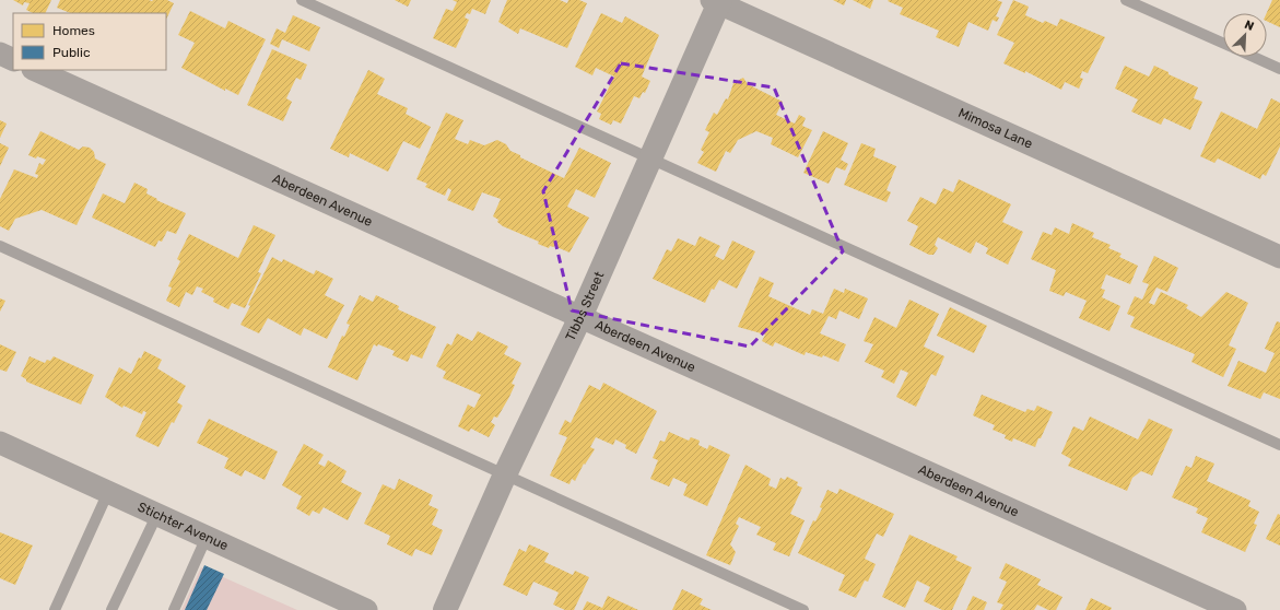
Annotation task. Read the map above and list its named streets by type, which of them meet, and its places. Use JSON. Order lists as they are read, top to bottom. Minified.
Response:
{"streets":{"street":["Mimosa Lane","Aberdeen Avenue","Tibbs Street","Stichter Avenue"]},"crossings":[["Mimosa Lane","Tibbs Street"],["Aberdeen Avenue","Tibbs Street"]],"legend":["Homes","Public"],"north":"top right"}
